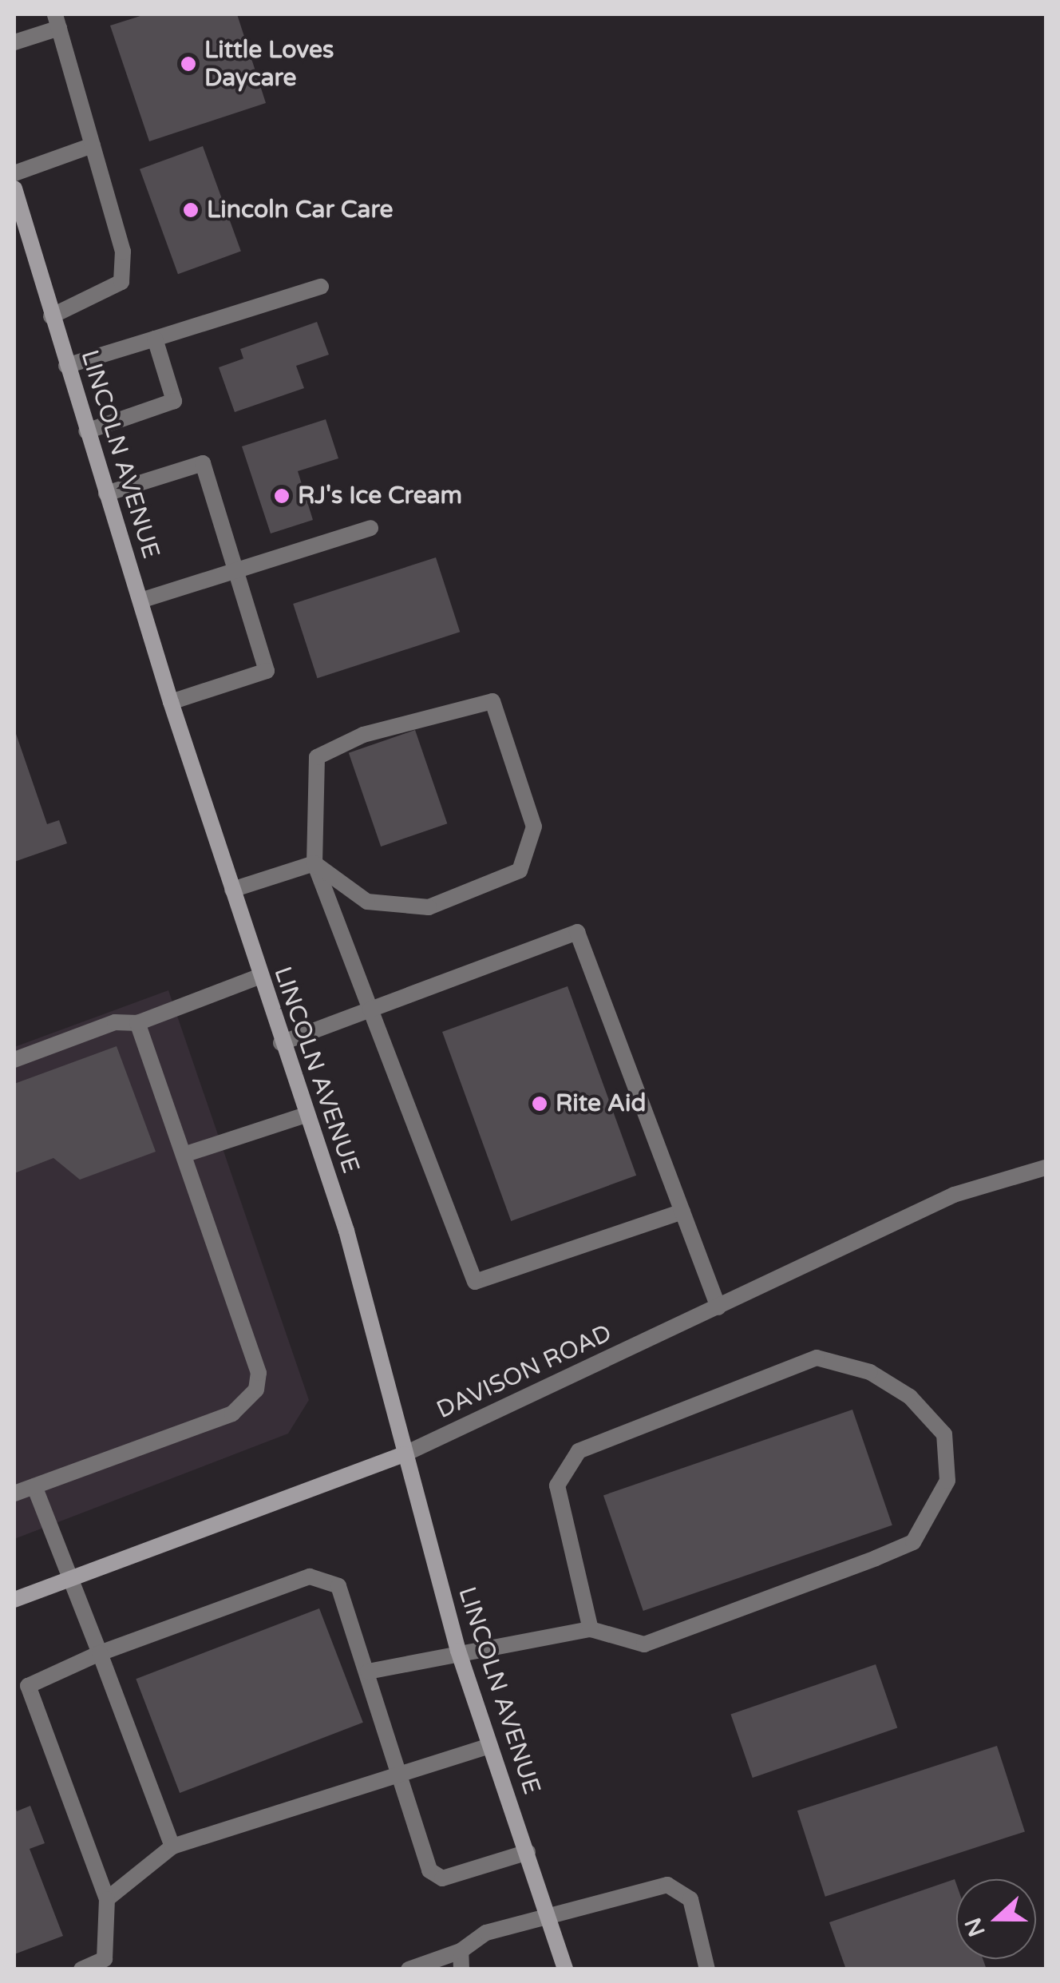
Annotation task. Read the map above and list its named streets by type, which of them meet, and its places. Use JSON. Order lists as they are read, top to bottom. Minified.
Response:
{"streets":{"street":["LINCOLN AVENUE","DAVISON ROAD"]},"crossings":[["LINCOLN AVENUE","DAVISON ROAD"]],"places":["Little Loves Daycare","Lincoln Car Care","RJ's Ice Cream","Rite Aid"],"north":"left"}
